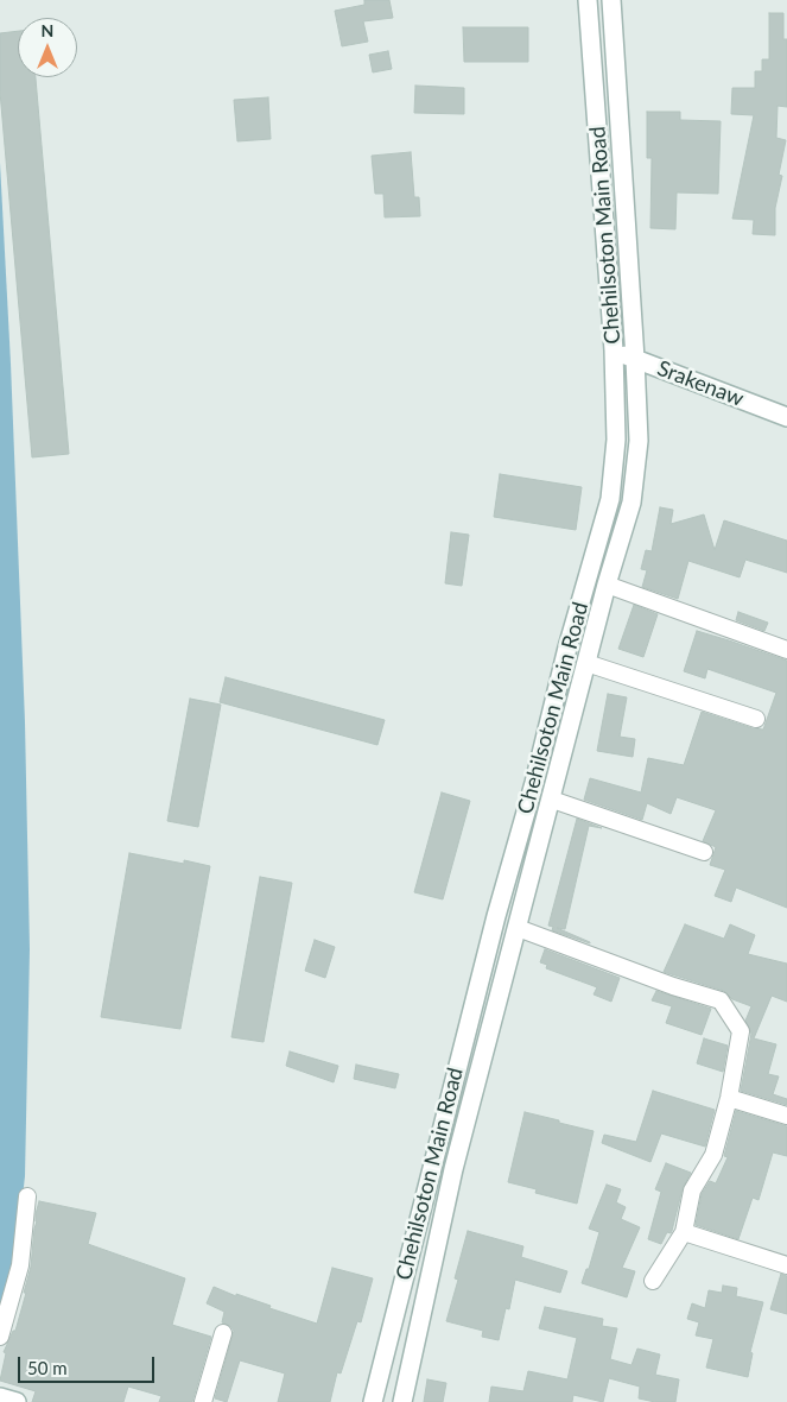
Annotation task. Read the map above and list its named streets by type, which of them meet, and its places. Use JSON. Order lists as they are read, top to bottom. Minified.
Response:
{"streets":{"main road":["Chehilsoton Main Road","Srakenaw"]},"crossings":[["Chehilsoton Main Road","Srakenaw"]],"scale_bar":"50 m","north":"top"}
